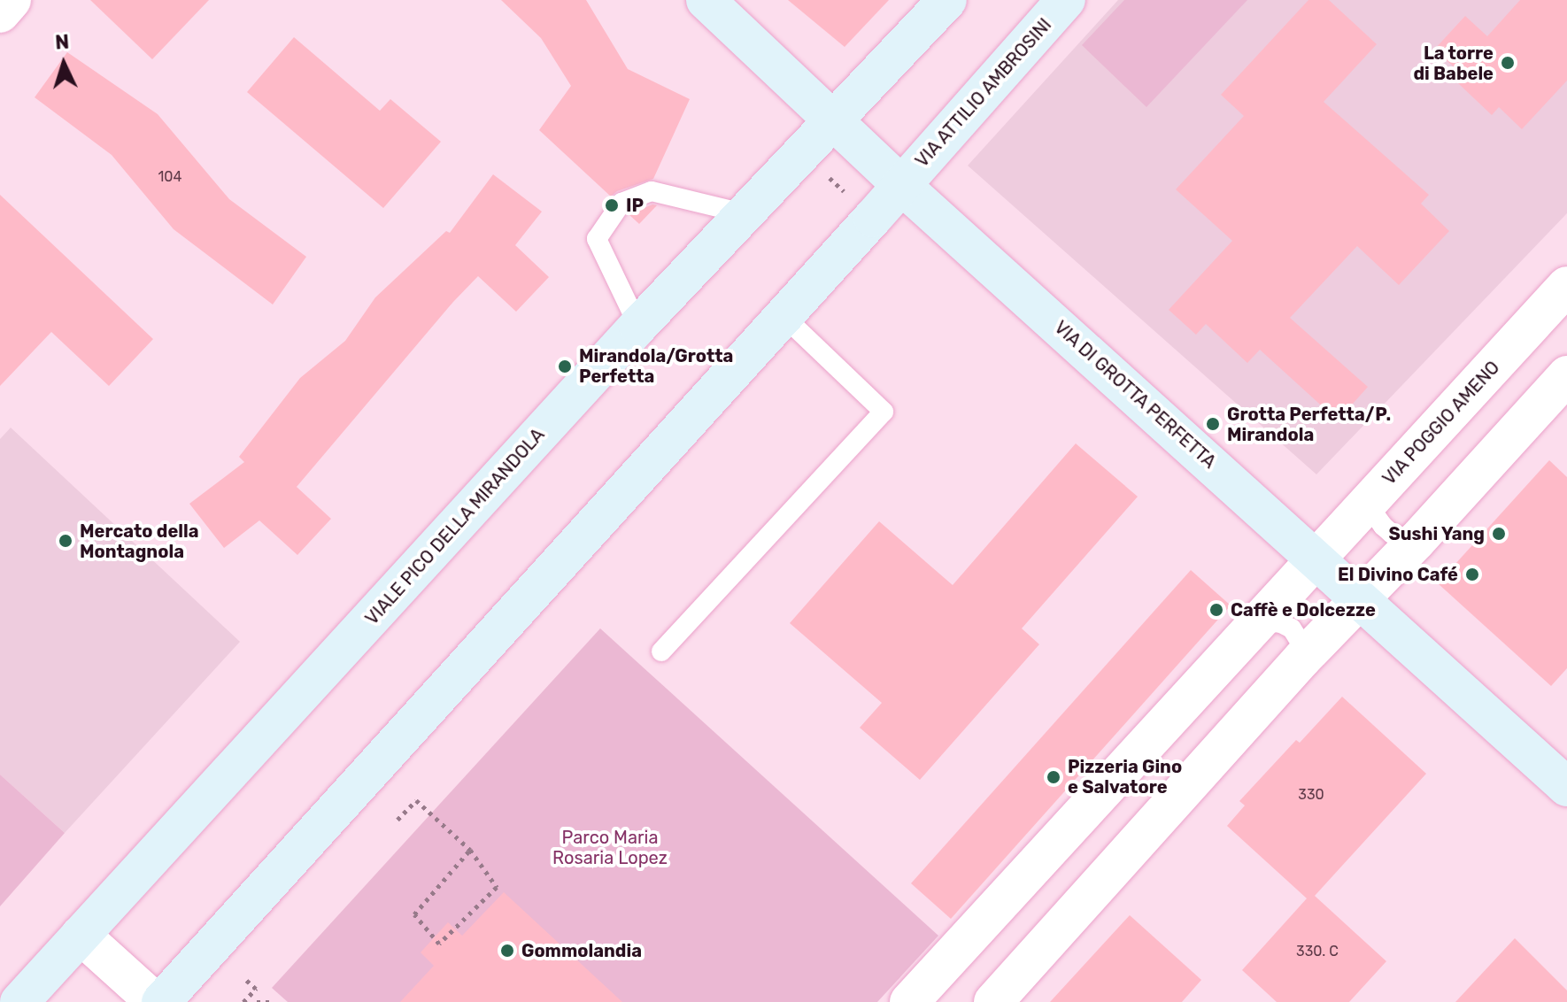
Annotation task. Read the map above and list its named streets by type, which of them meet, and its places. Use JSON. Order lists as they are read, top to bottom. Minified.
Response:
{"streets":{"street":["VIA ATTILIO AMBROSINI","VIA DI GROTTA PERFETTA","VIA POGGIO AMENO","VIALE PICO DELLA MIRANDOLA"]},"crossings":[["VIA ATTILIO AMBROSINI","VIA DI GROTTA PERFETTA"],["VIA DI GROTTA PERFETTA","VIA POGGIO AMENO"],["VIA DI GROTTA PERFETTA","VIALE PICO DELLA MIRANDOLA"]],"parks":["Parco Maria Rosaria Lopez"],"places":["La torre di Babele","IP","Mirandola/Grotta Perfetta","Grotta Perfetta/P. Mirandola","Sushi Yang","Mercato della Montagnola","El Divino Café","Caffè e Dolcezze","Pizzeria Gino e Salvatore","Gommolandia"],"house_numbers":["104","330","330. C"],"north":"top"}
